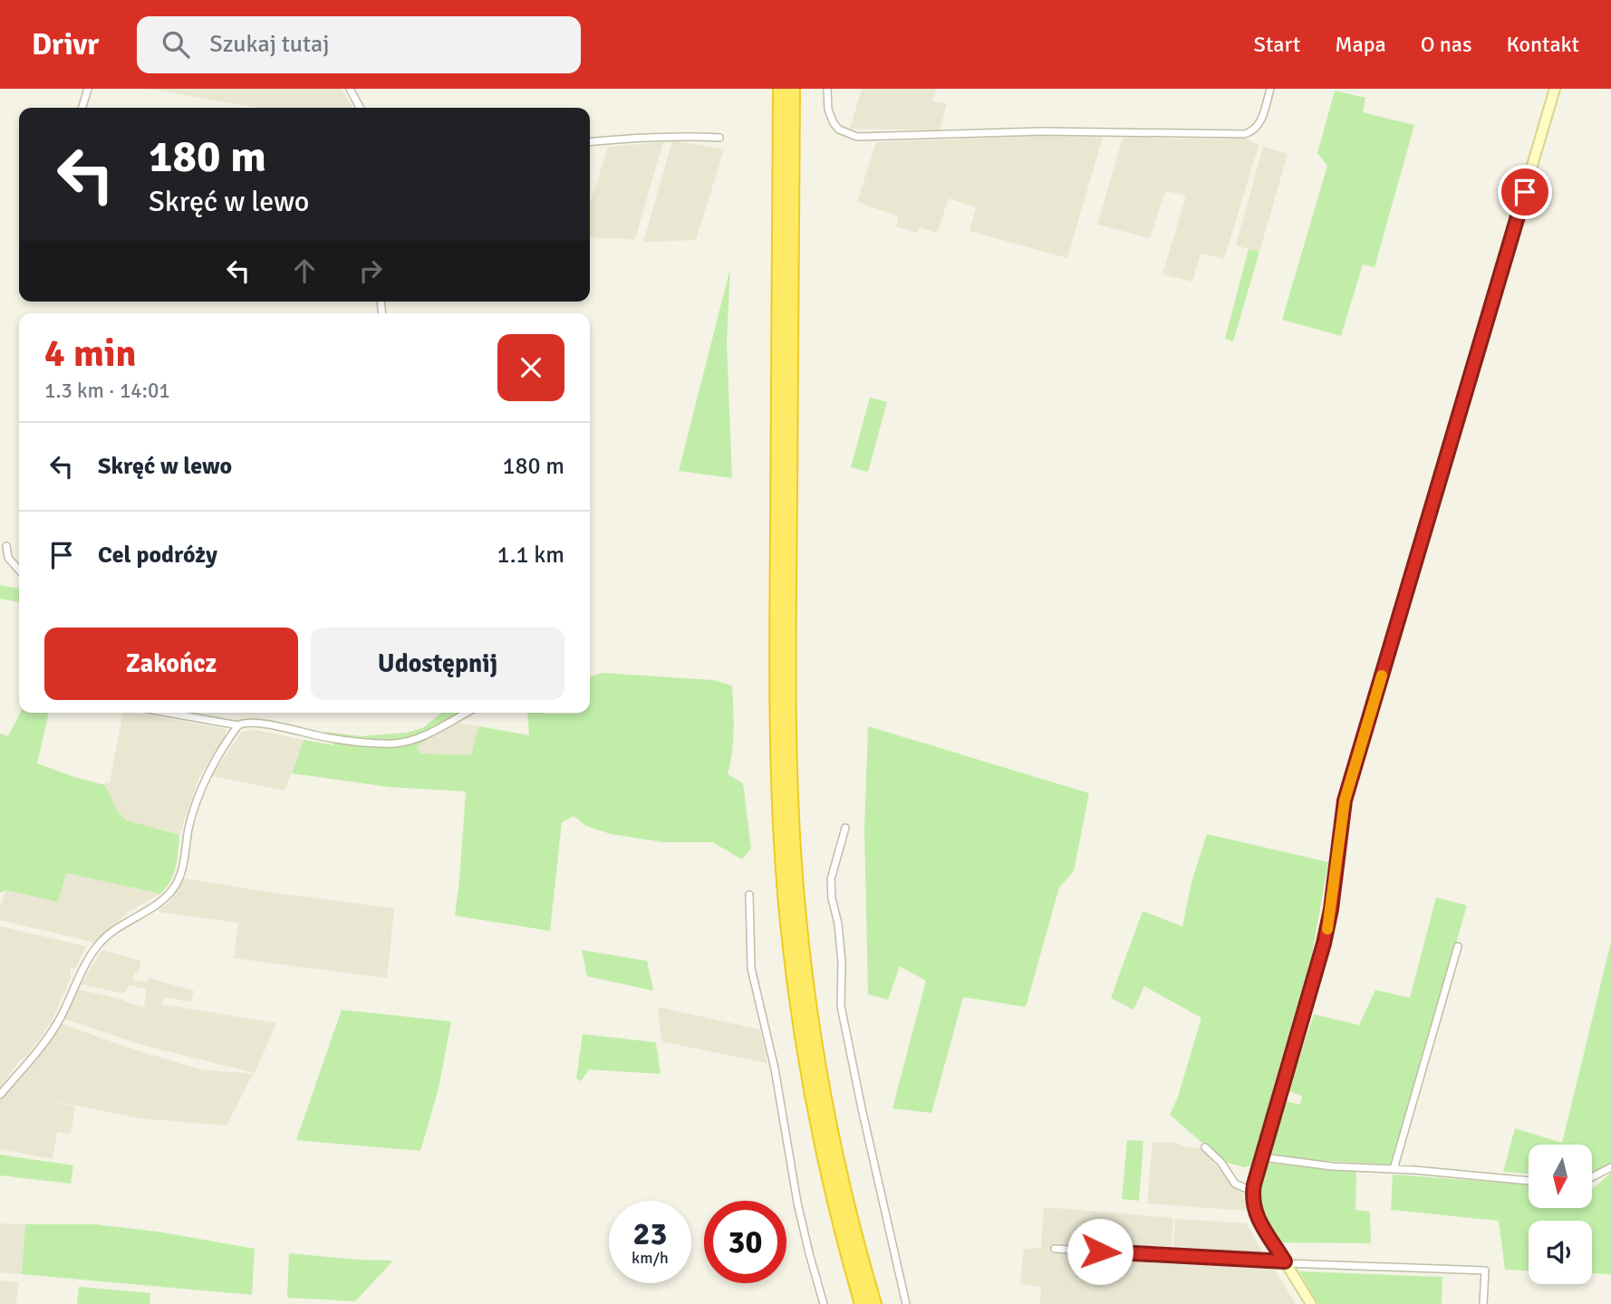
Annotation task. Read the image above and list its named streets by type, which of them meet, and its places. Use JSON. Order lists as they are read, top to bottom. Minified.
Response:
{"north":"bottom","page":{"header":"Drivr","search":"Szukaj tutaj","nav":["Start","Mapa","O nas","Kontakt"],"turn":["180 m","Skręć w lewo"],"heading":["4 min","1.3 km · 14:01"],"list":[{"name":"Skręć w lewo","value":"180 m"},{"name":"Cel podróży","value":"1.1 km"}],"buttons":["Zakończ","Udostępnij"],"speed":"23 km/h","limit":"30"}}
